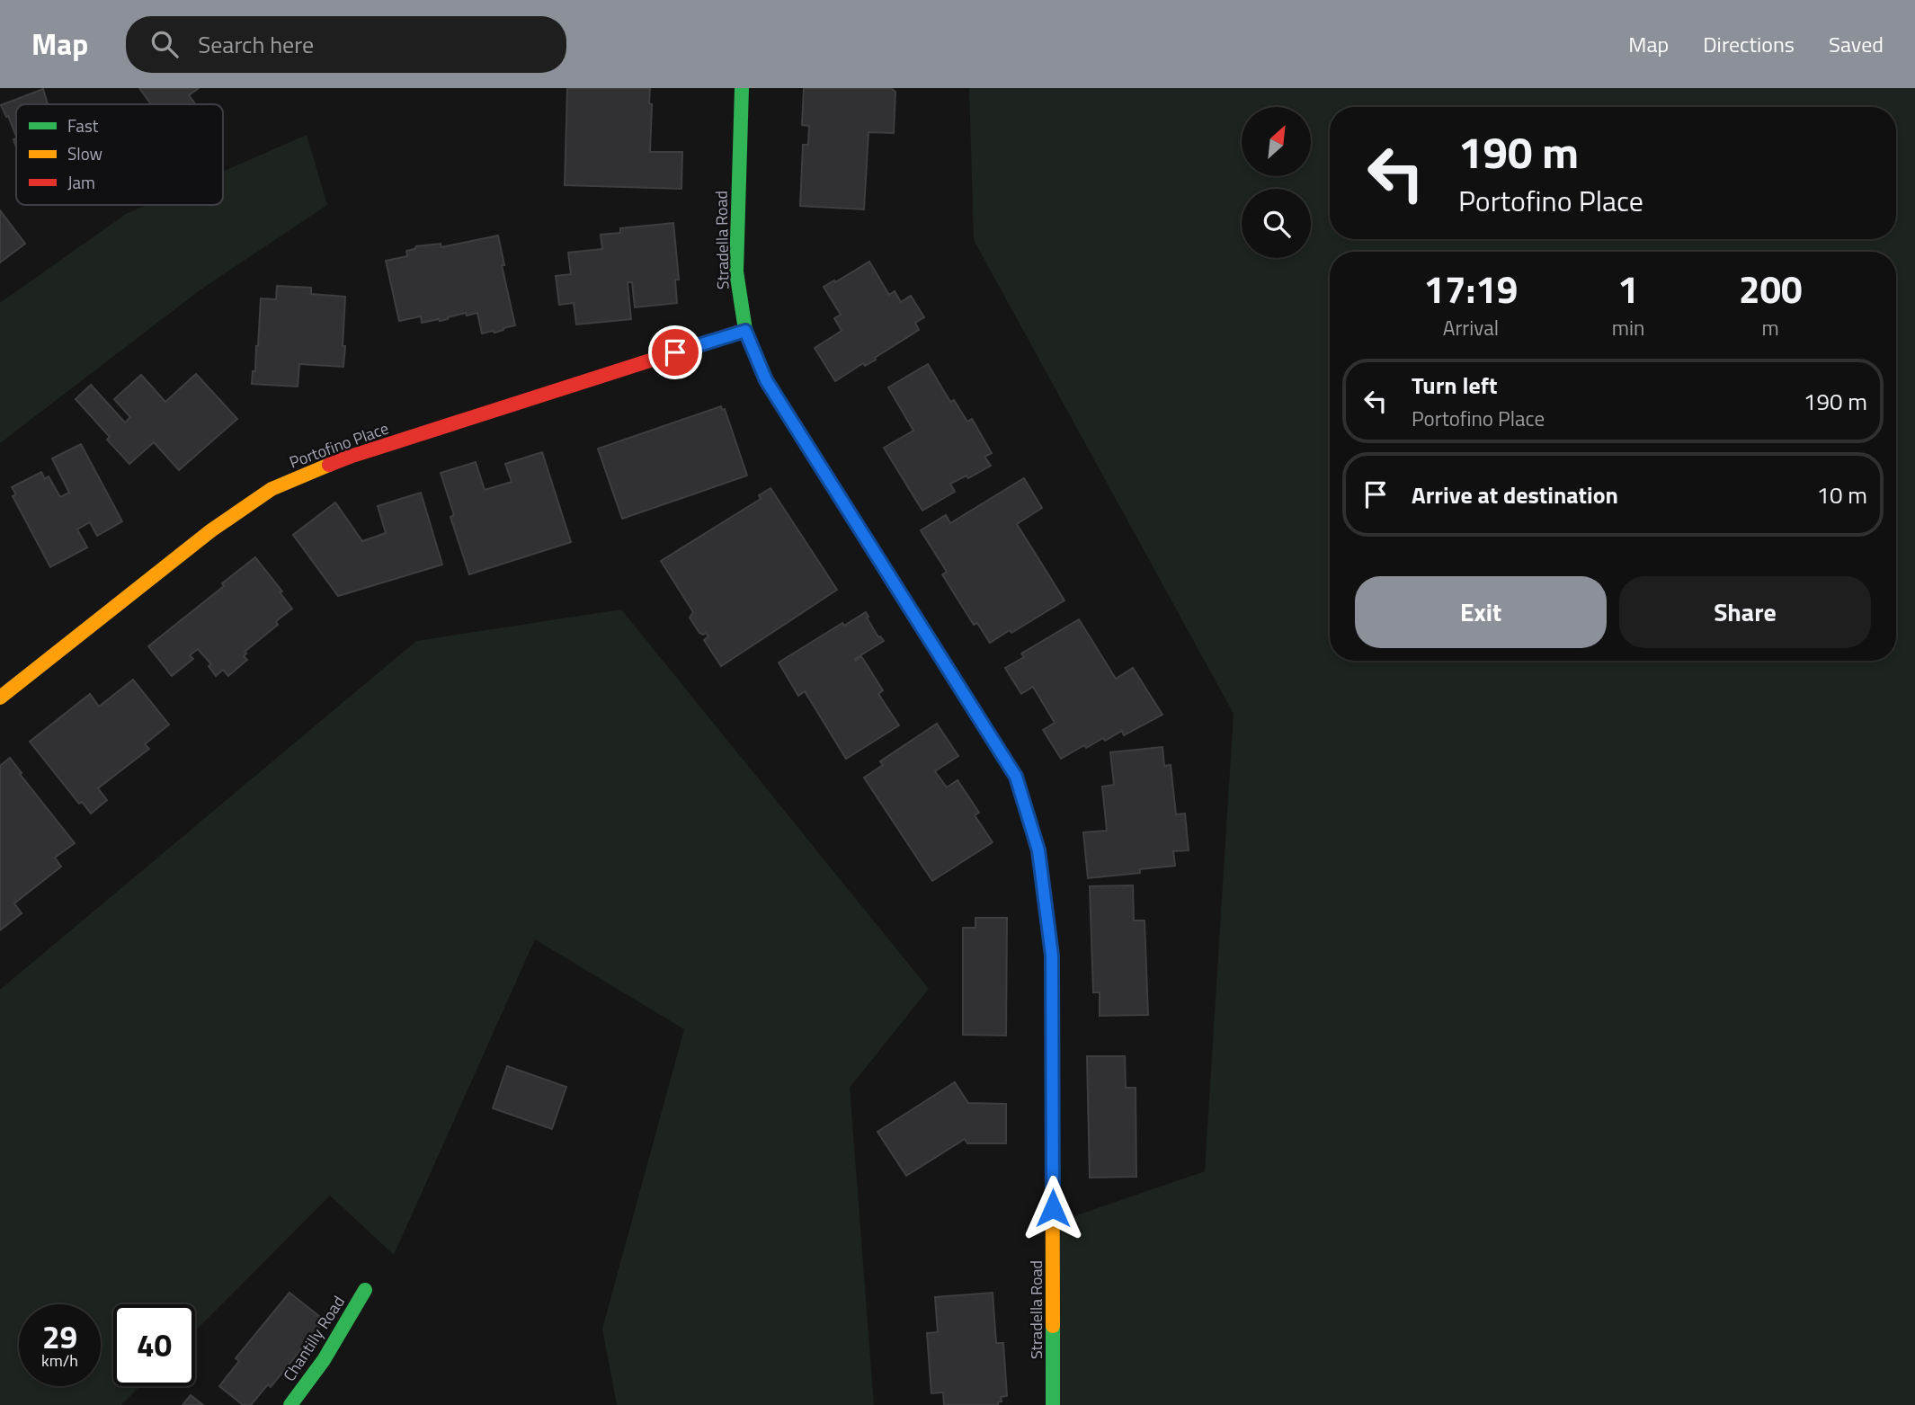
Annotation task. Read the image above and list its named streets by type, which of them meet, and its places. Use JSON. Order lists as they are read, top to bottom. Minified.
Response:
{"streets":{"street":["Stradella Road","Portofino Place","Chantilly Road"]},"crossings":[["Stradella Road","Portofino Place"]],"legend":["Fast","Slow","Jam"],"north":"top right","page":{"header":"Map","search":"Search here","nav":["Map","Directions","Saved"],"turn":["190 m","Portofino Place"],"eta":["17:19","Arrival","1","min","200","m"],"list":[{"name":"Turn left","note":"Portofino Place","value":"190 m"},{"name":"Arrive at destination","value":"10 m"}],"buttons":["Exit","Share"],"speed":"29 km/h","limit":"40"}}
